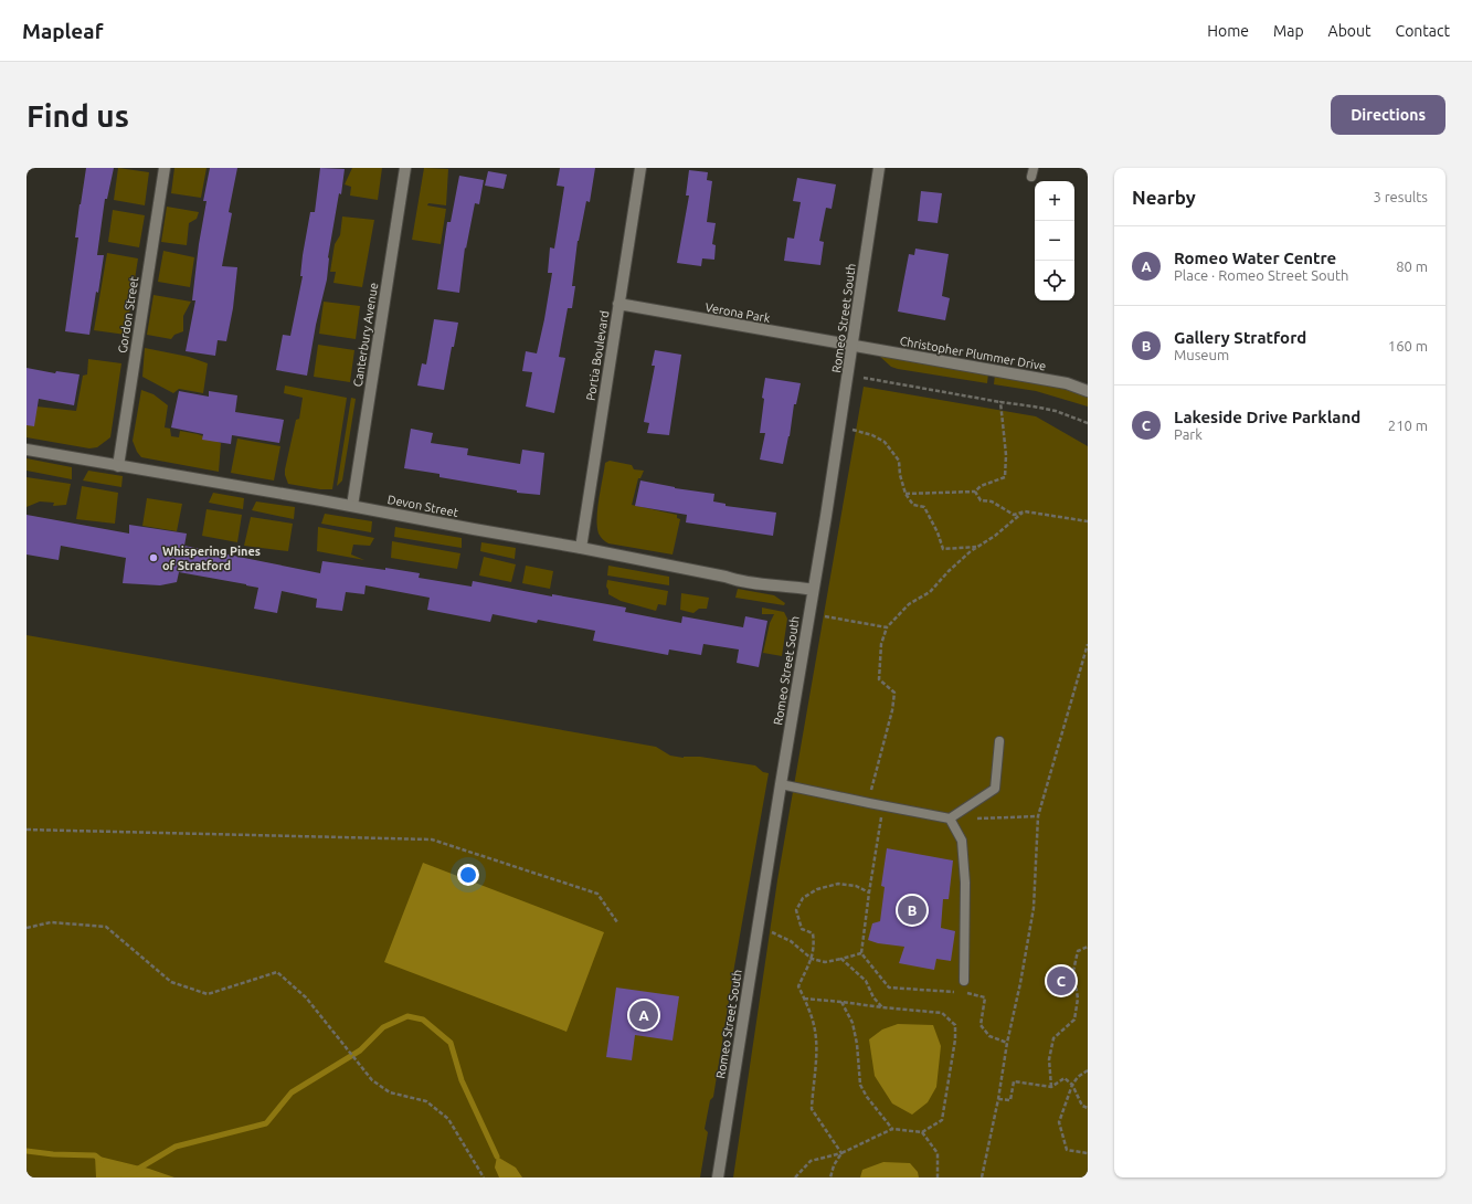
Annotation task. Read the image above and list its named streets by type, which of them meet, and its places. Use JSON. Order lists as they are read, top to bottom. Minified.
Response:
{"streets":{"street":["Verona Park","Gordon Street","Romeo Street South","Canterbury Avenue","Christopher Plummer Drive","Portia Boulevard","Devon Street"]},"crossings":[["Verona Park","Romeo Street South"],["Verona Park","Christopher Plummer Drive"],["Verona Park","Portia Boulevard"],["Gordon Street","Devon Street"],["Romeo Street South","Christopher Plummer Drive"],["Romeo Street South","Devon Street"],["Canterbury Avenue","Devon Street"],["Portia Boulevard","Devon Street"]],"places":["Whispering Pines of Stratford"],"page":{"header":"Mapleaf","nav":["Home","Map","About","Contact"],"buttons":"Directions","title":"Find us","heading":["Nearby","3 results"],"map_buttons":["+","−"],"list":[{"mark":"A","name":"Romeo Water Centre","note":"Place · Romeo Street South","value":"80 m"},{"mark":"B","name":"Gallery Stratford","note":"Museum","value":"160 m"},{"mark":"C","name":"Lakeside Drive Parkland","note":"Park","value":"210 m"}],"pins":["B","C","A"]}}
